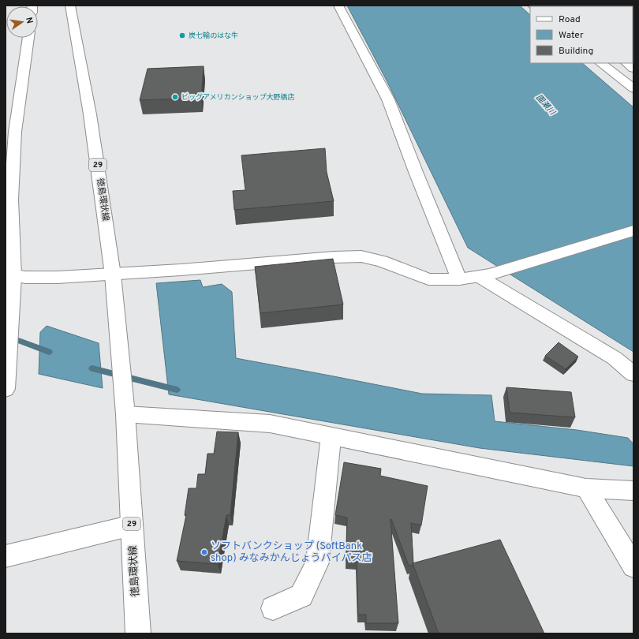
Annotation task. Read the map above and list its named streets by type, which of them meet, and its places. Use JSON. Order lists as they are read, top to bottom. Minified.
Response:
{"streets":{"street":["29","徳島環状線"]},"water":["園瀬川"],"places":["炭七輪のはな牛","ビッグアメリカンショップ大野橋店","ソフトバンクショップ (SoftBank shop) みなみかんじょうバイパス店"],"legend":["Road","Water","Building"],"north":"right"}
